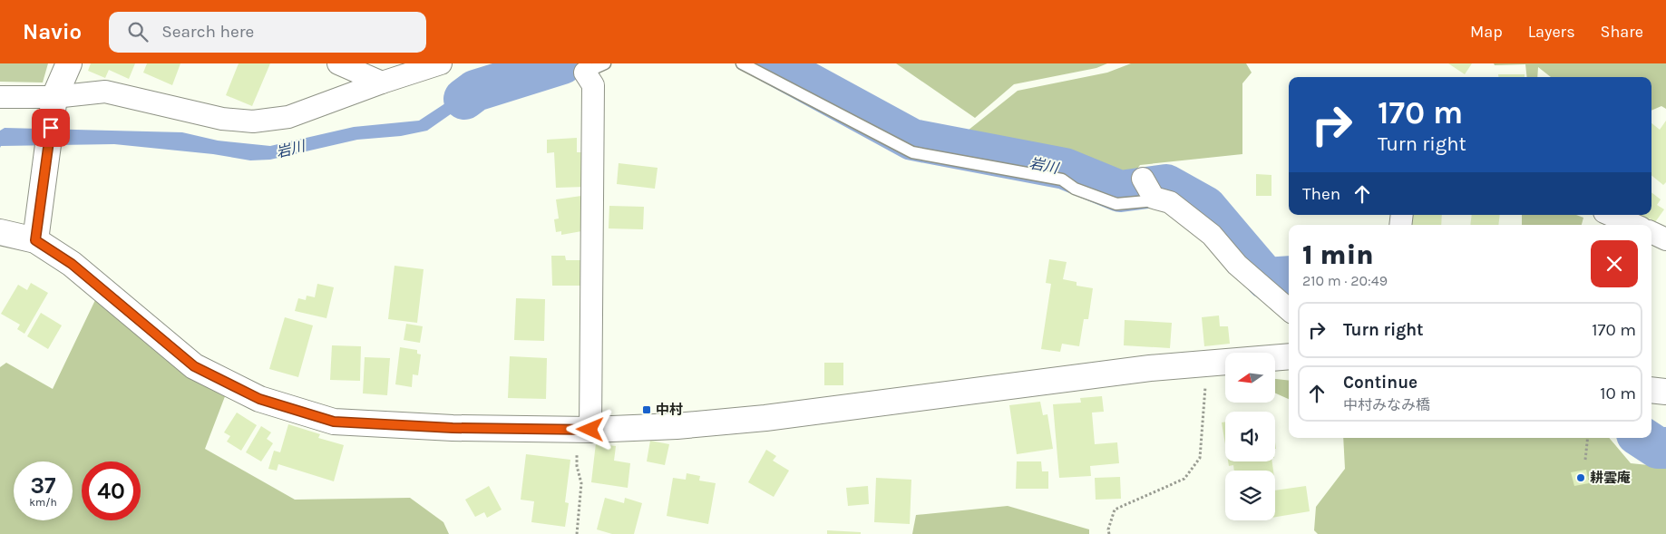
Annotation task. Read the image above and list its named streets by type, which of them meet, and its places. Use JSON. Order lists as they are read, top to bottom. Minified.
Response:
{"water":["岩川"],"places":{"transit":["中村"],"other":["耕雲庵"]},"north":"left","page":{"header":"Navio","search":"Search here","nav":["Map","Layers","Share"],"turn":["170 m","Turn right"],"then":"Then","heading":["1 min","210 m · 20:49"],"list":[{"name":"Turn right","value":"170 m"},{"name":"Continue","note":"中村みなみ橋","value":"10 m"}],"speed":"37 km/h","limit":"40"}}
